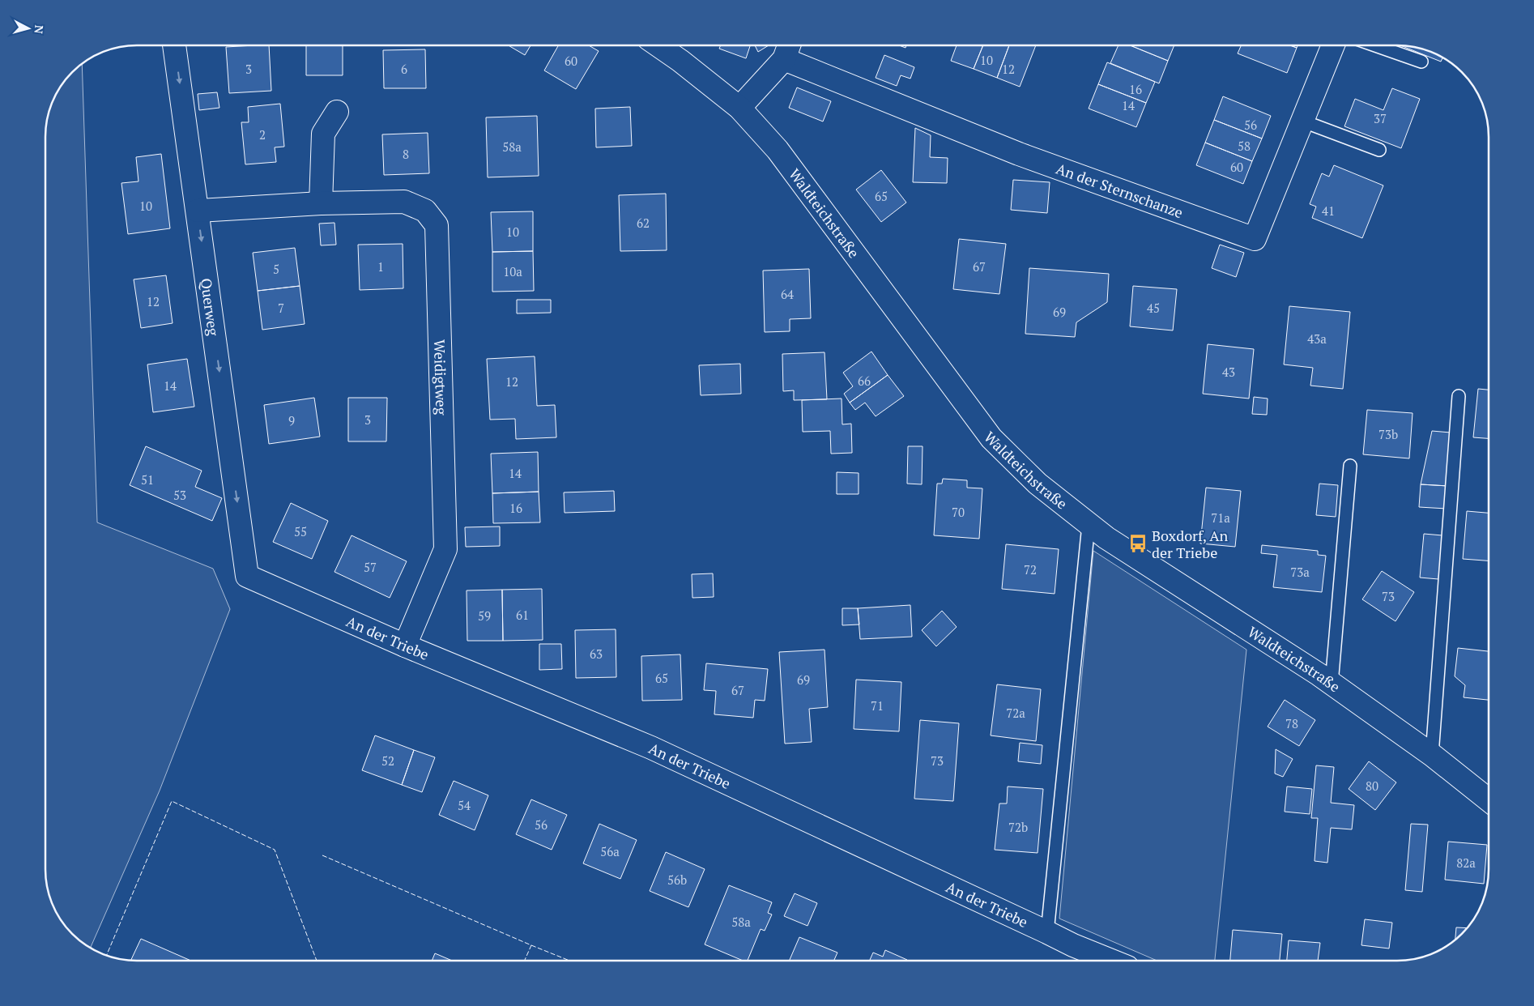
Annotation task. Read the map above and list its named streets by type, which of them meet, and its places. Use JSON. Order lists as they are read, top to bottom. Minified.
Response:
{"streets":{"street":["An der Sternschanze","Waldteichstraße","Querweg","Weidigtweg","An der Triebe"]},"crossings":[["Querweg","Weidigtweg"],["Querweg","An der Triebe"],["Weidigtweg","An der Triebe"]],"one_way":["Querweg"],"places":{"bus stop":["Boxdorf, An der Triebe"]},"house_numbers":["10","60","3","6","12","16","14","37","56","2","58","58a","8","60","65","10","41","62","10","1","67","5","10a","64","12","7","45","69","43a","43","66","12","14","3","9","73b","14","51","53","16","70","71a","55","57","72","73a","73","61","59","63","65","69","67","71","72a","78","52","73","80","54","56","72b","56a","82a","56b","58a"],"north":"right"}
